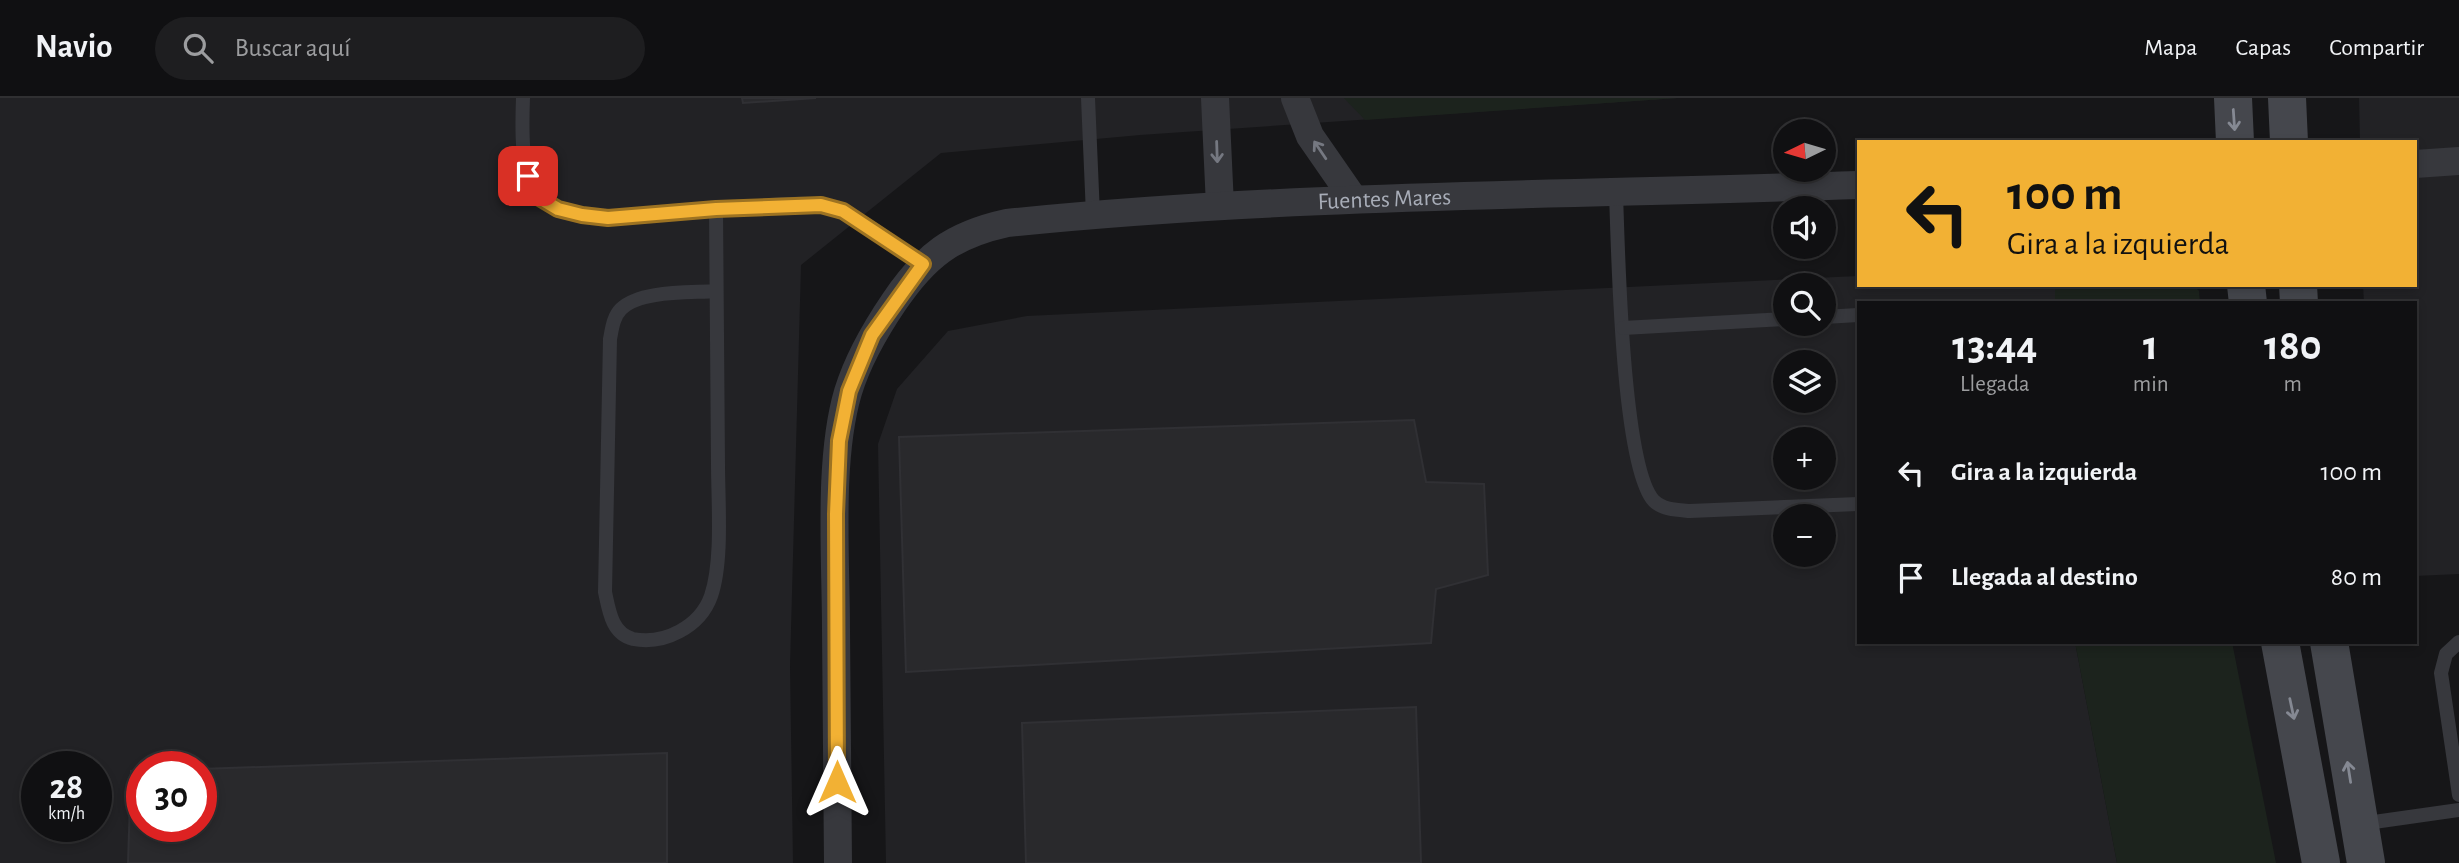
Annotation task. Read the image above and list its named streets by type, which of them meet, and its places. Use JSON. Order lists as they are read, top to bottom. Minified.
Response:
{"streets":{"street":["Fuentes Mares"]},"north":"left","page":{"header":"Navio","search":"Buscar aquí","nav":["Mapa","Capas","Compartir"],"map_buttons":["+","−"],"turn":["100 m","Gira a la izquierda"],"eta":["13:44","Llegada","1","min","180","m"],"list":[{"name":"Gira a la izquierda","value":"100 m"},{"name":"Llegada al destino","value":"80 m"}],"speed":"28 km/h","limit":"30"}}
